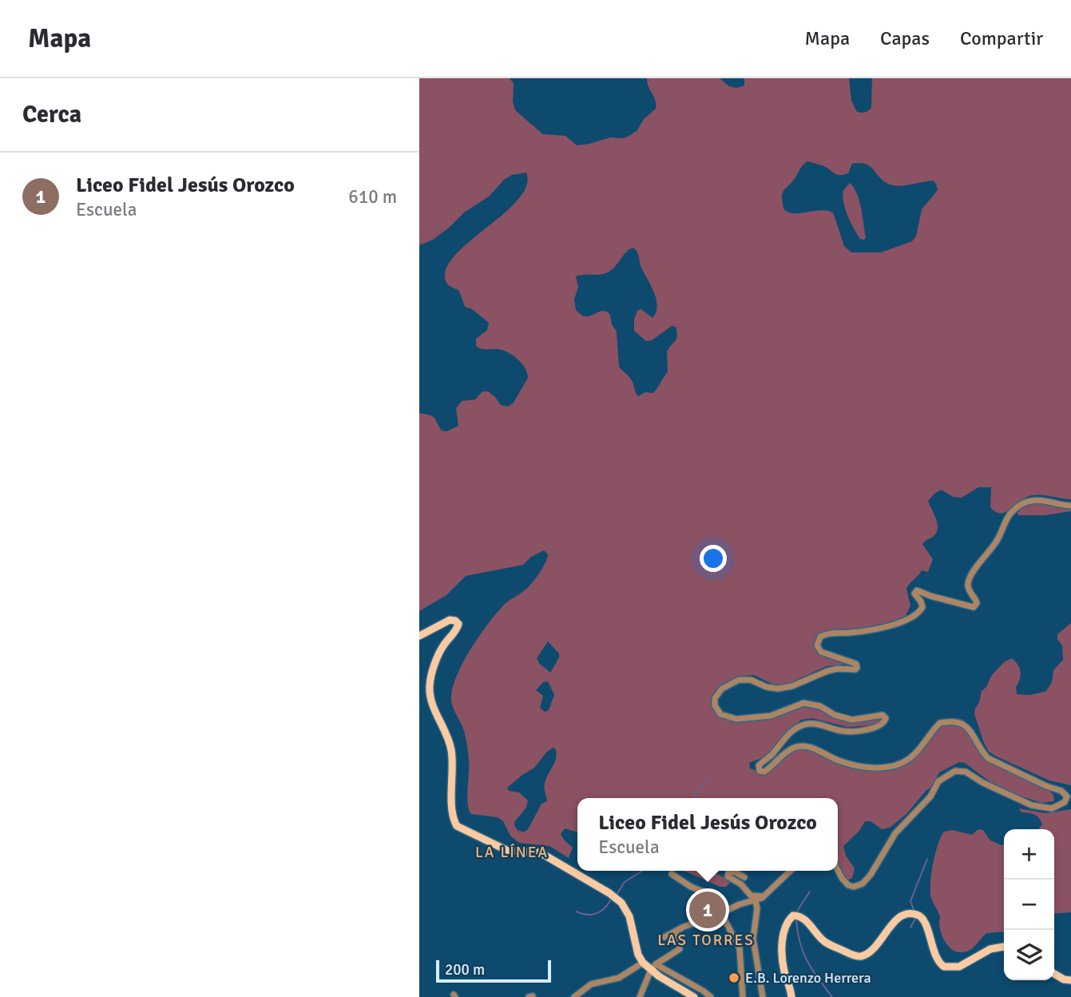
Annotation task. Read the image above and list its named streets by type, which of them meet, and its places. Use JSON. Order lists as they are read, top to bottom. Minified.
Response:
{"districts":["LA LÍNEA","LAS TORRES"],"places":["E.B. Lorenzo Herrera"],"scale_bar":"200 m","page":{"header":"Mapa","nav":["Mapa","Capas","Compartir"],"heading":"Cerca","list":[{"mark":"1","name":"Liceo Fidel Jesús Orozco","note":"Escuela","value":"610 m"}],"popup":["Liceo Fidel Jesús Orozco","Escuela"],"map_buttons":["+","−"],"pins":"1","scale":"200 m"}}
